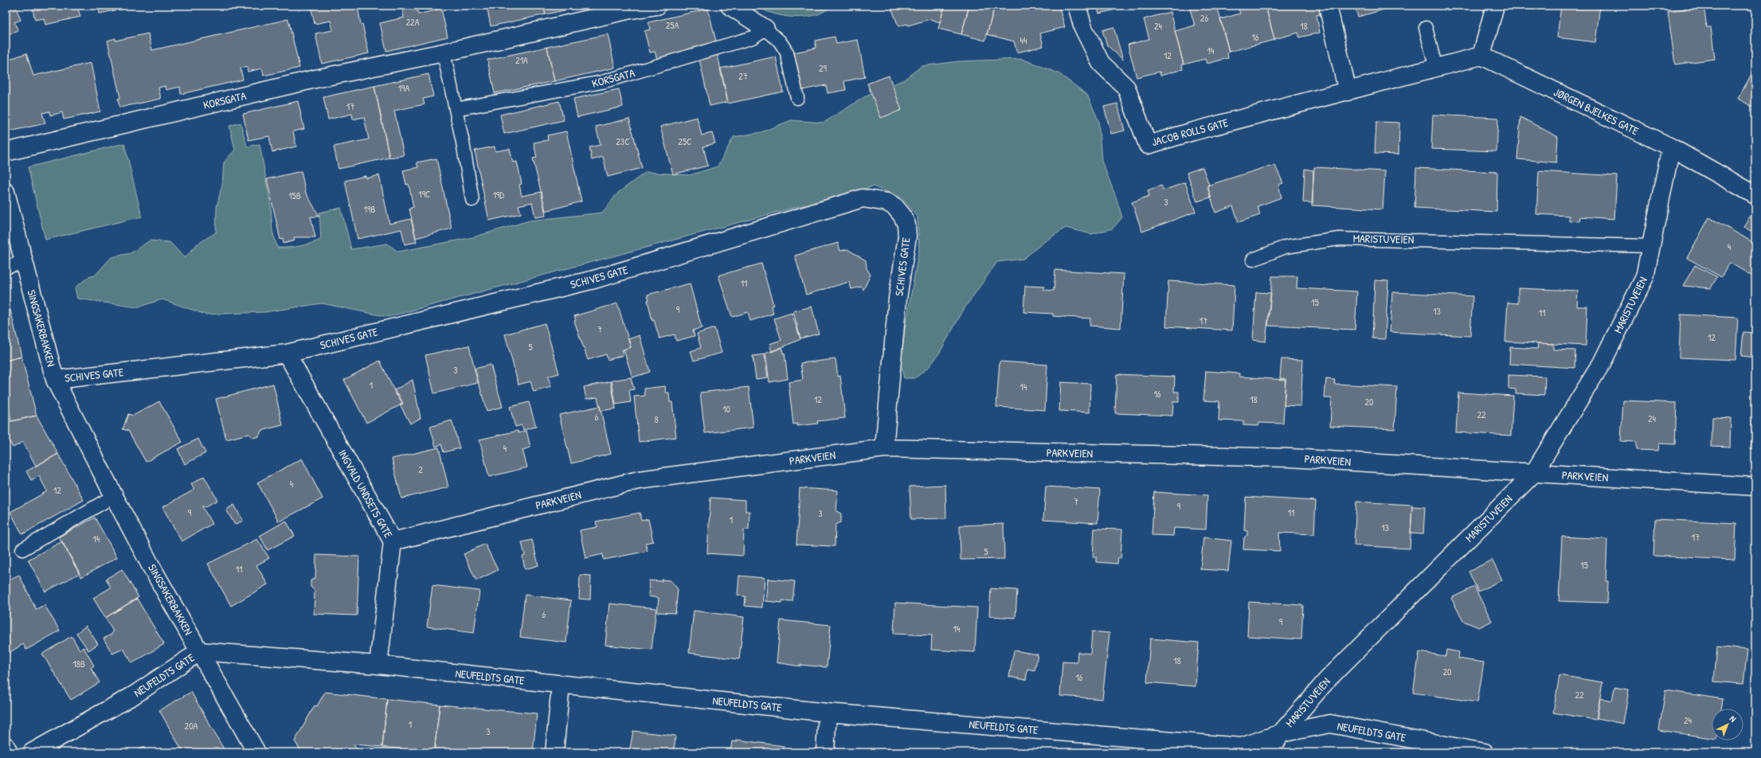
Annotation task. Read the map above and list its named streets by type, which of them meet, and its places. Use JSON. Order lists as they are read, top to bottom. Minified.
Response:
{"streets":{"street":["KORSGATA","JØRGEN BJELKES GATE","JACOB ROLLS GATE","MARISTUVEIEN","SCHIVES GATE","SINGSAKERBAKKEN","PARKVEIEN","INGVALD UNDSETS GATE","NEUFELDTS GATE"]},"crossings":[["JØRGEN BJELKES GATE","JACOB ROLLS GATE"],["JØRGEN BJELKES GATE","MARISTUVEIEN"],["MARISTUVEIEN","PARKVEIEN"],["MARISTUVEIEN","NEUFELDTS GATE"],["SCHIVES GATE","SINGSAKERBAKKEN"],["SCHIVES GATE","PARKVEIEN"],["SCHIVES GATE","INGVALD UNDSETS GATE"],["SINGSAKERBAKKEN","NEUFELDTS GATE"],["PARKVEIEN","INGVALD UNDSETS GATE"],["INGVALD UNDSETS GATE","NEUFELDTS GATE"]],"house_numbers":["26","22A","25A","24","18","16","44","14","12","21A","29","27","19A","17","23C","25C","19C","19D","15B","3","19B","4","11","15","9","13","11","17","7","12","5","3","1","14","16","12","18","20","10","22","6","24","8","4","2","4","12","7","9","9","11","3","1","13","17","14","5","15","11","6","9","14","18","18B","20","16","22","24","1","20A","3"],"north":"top right"}
